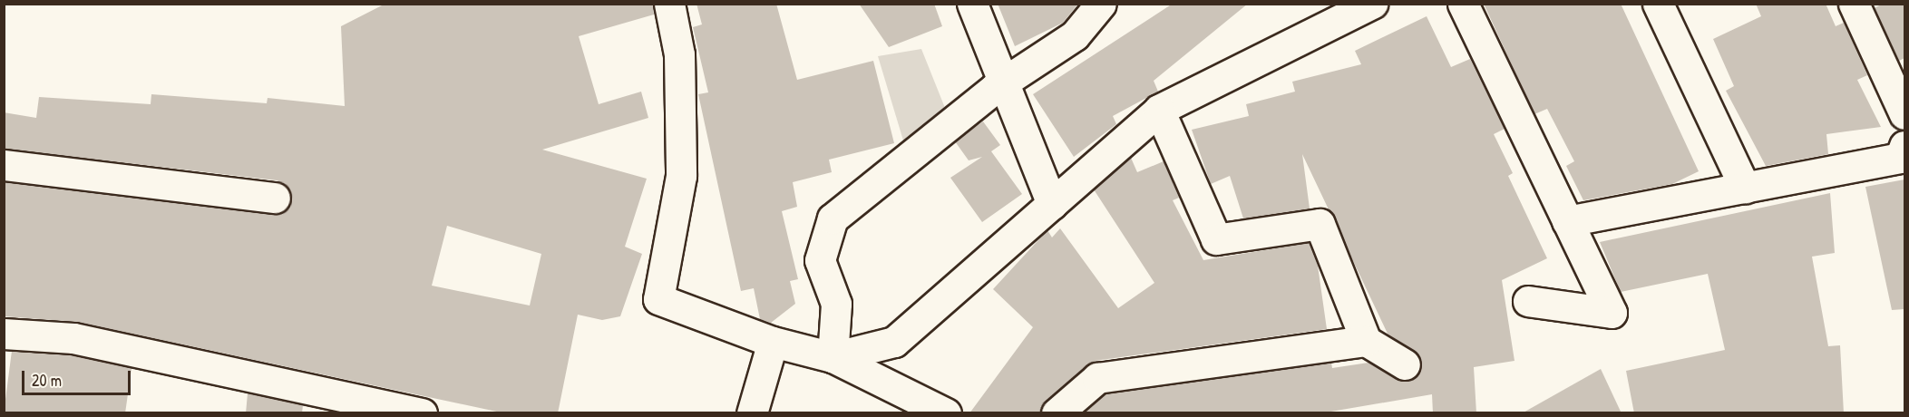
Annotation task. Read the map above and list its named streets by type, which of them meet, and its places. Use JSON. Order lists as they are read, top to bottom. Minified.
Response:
{"scale_bar":"20 m"}
